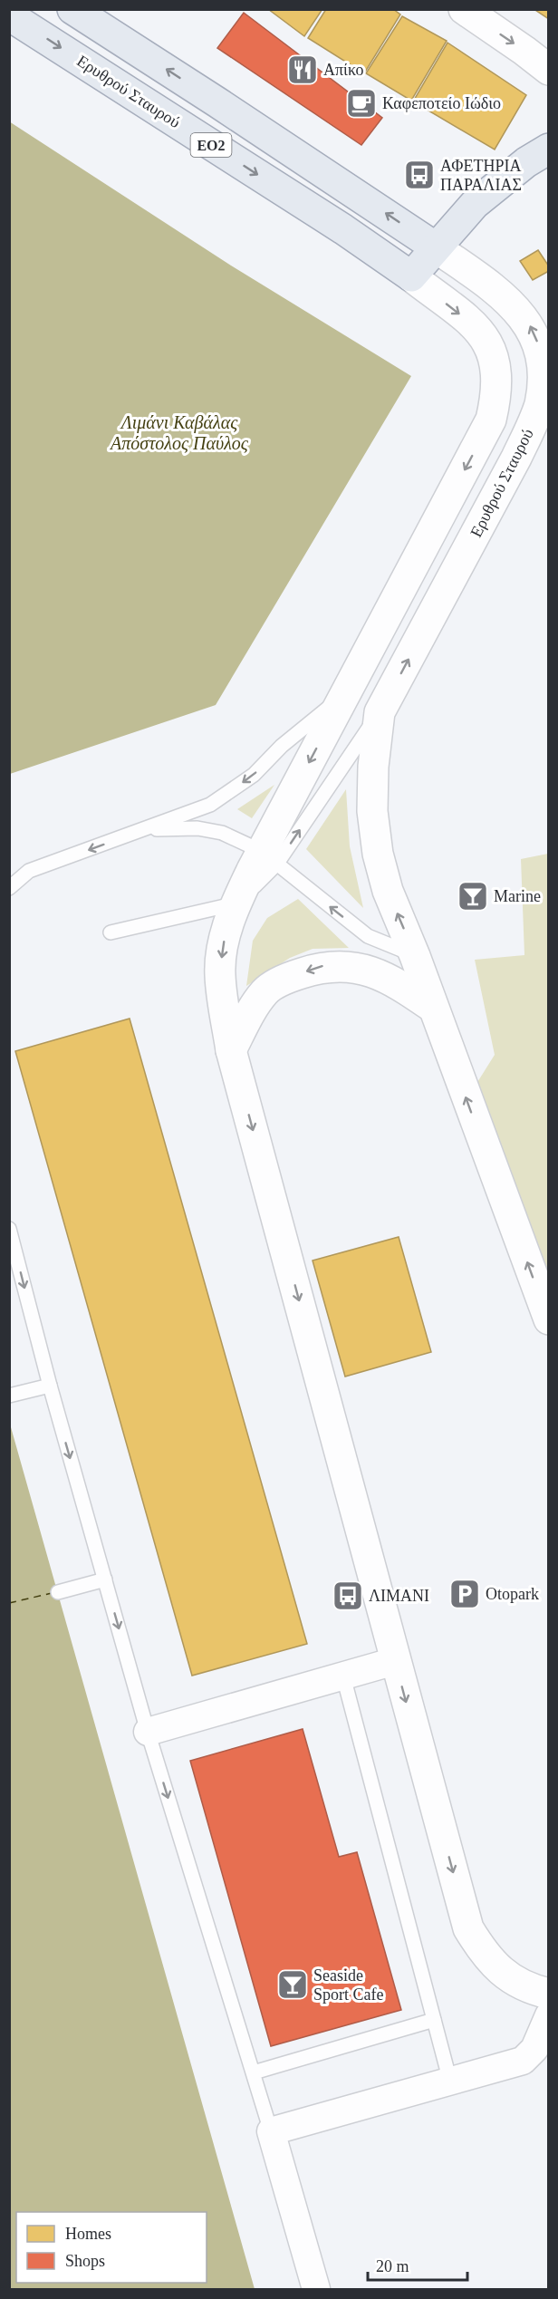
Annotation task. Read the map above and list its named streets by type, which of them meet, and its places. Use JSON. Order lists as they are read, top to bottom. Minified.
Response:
{"streets":{"main road":["Ερυθρού Σταυρού","ΕΟ2"]},"water":["Λιμάνι Καβάλας Απόστολος Παύλος"],"places":{"restaurant":["Απίκο"],"cafe":["Καφεποτείο Ιώδιο"],"bus stop":["ΑΦΕΤΗΡΙΑ ΠΑΡΑΛΙΑΣ","ΛΙΜΑΝΙ"],"bar":["Marine","Seaside Sport Cafe"],"parking":["Otopark"]},"legend":["Homes","Shops"],"scale_bar":"20 m"}
